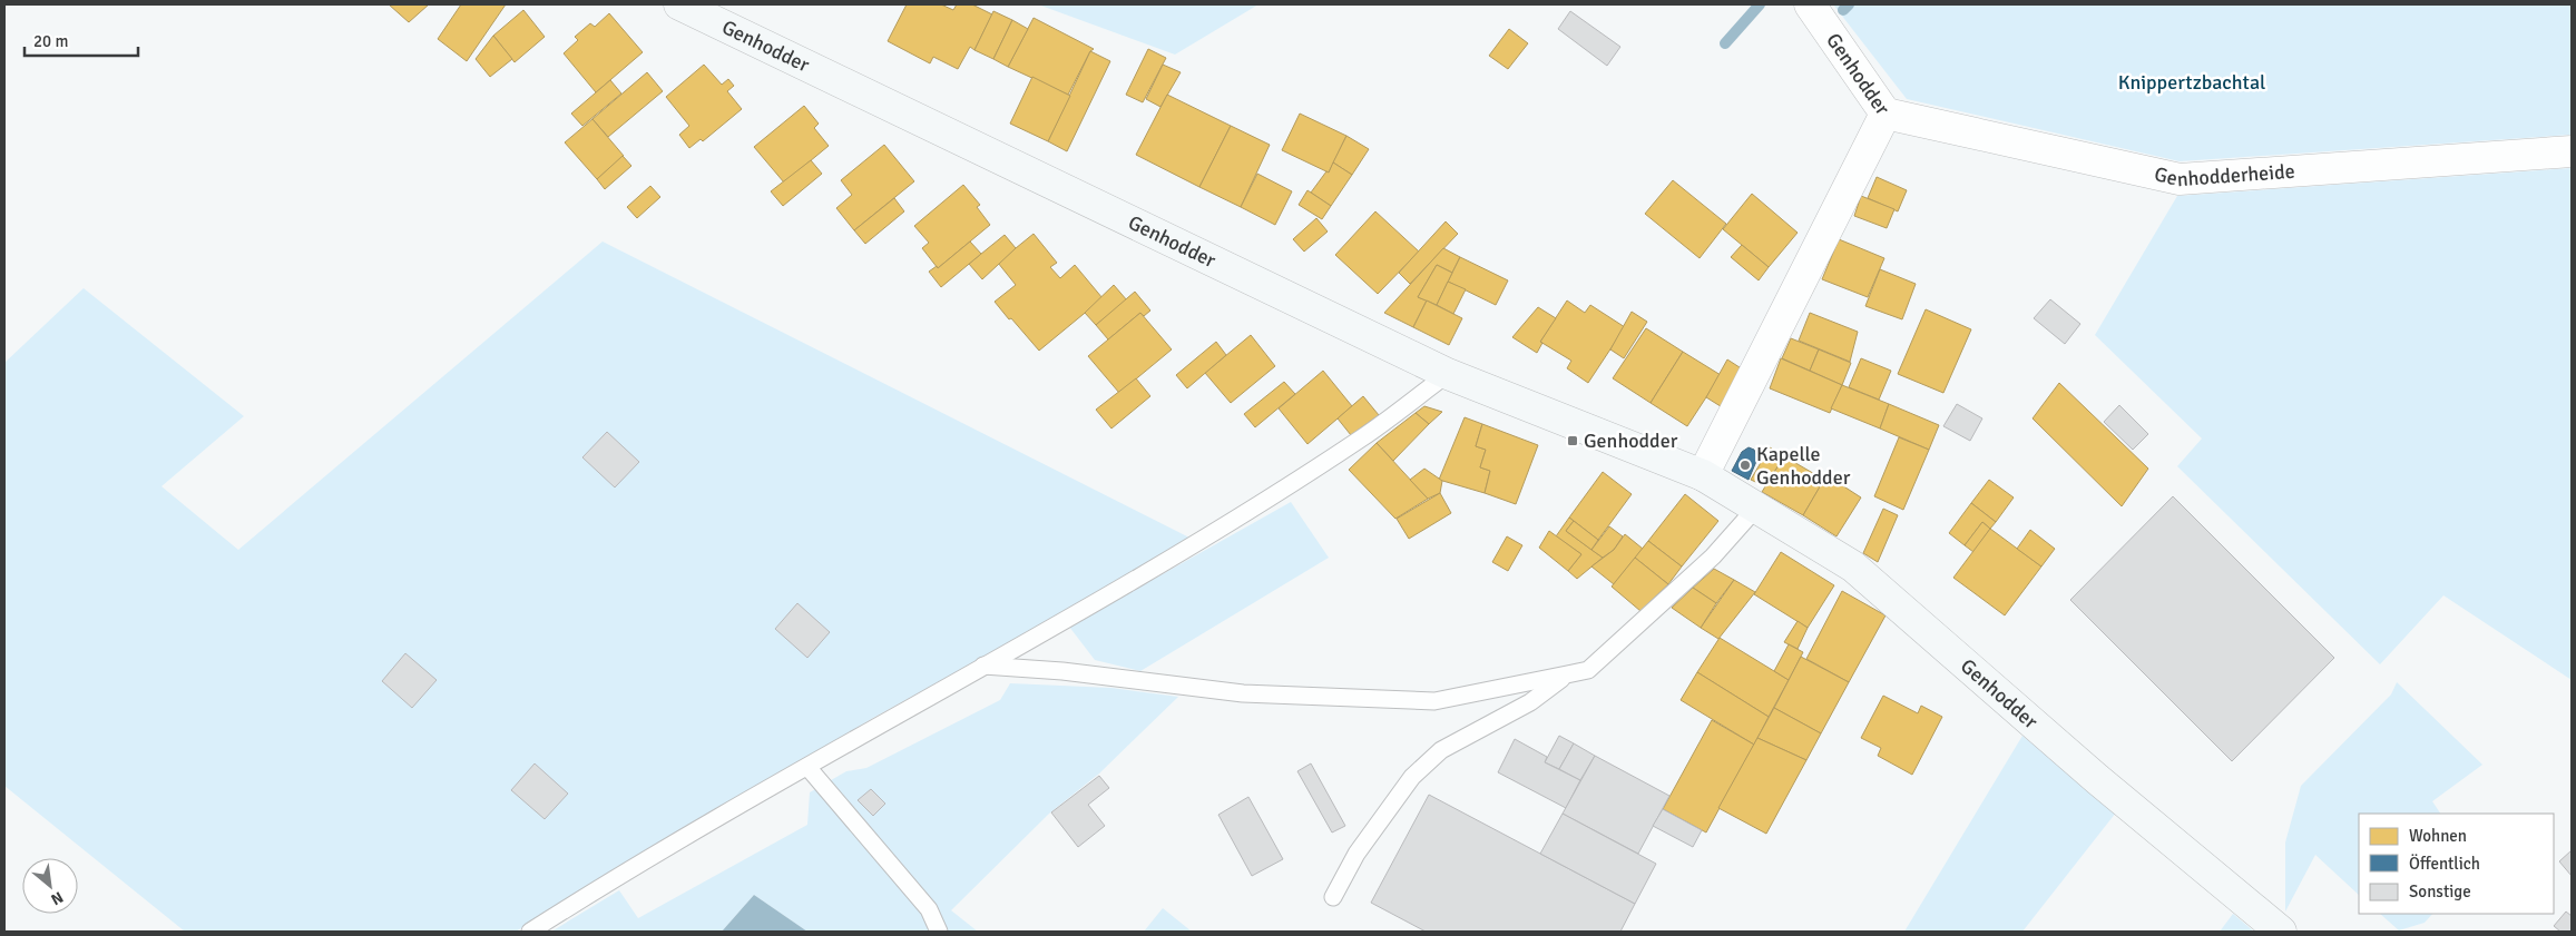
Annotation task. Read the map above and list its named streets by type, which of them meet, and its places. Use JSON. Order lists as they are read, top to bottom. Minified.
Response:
{"streets":{"street":["Genhodder","Genhodderheide"]},"crossings":[["Genhodder","Genhodderheide"]],"parks":["Knippertzbachtal"],"places":{"transit":["Genhodder"],"other":["Kapelle Genhodder"]},"legend":["Wohnen","Öffentlich","Sonstige"],"scale_bar":"20 m","north":"bottom right"}
